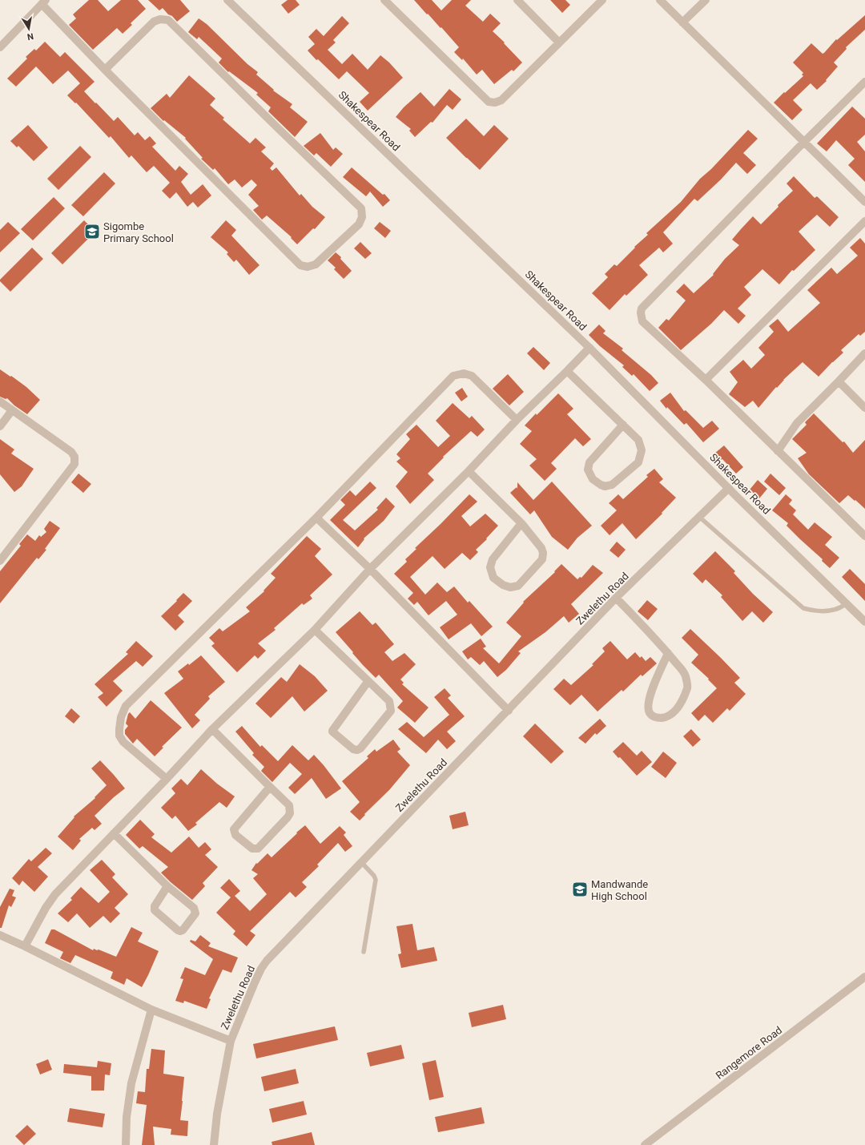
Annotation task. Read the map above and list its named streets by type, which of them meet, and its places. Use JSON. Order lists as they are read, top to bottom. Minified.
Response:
{"streets":{"street":["Shakespear Road","Zwelethu Road","Rangemore Road"]},"crossings":[["Shakespear Road","Zwelethu Road"]],"places":{"school or university":["Sigombe Primary School","Mandwande High School"]},"north":"bottom"}
